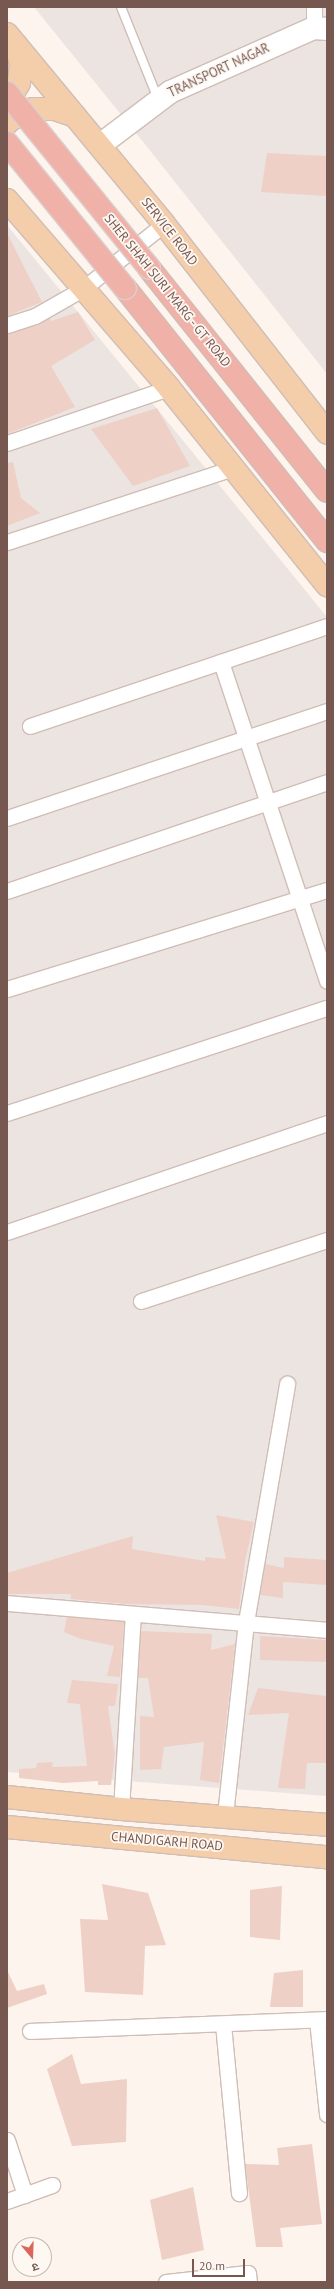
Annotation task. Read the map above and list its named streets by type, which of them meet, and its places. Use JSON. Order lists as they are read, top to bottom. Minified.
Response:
{"streets":{"highway":["SHER SHAH SURI MARG - GT ROAD"],"main road":["SERVICE ROAD","CHANDIGARH ROAD"],"street":["TRANSPORT NAGAR"]},"crossings":[["TRANSPORT NAGAR","SERVICE ROAD"]],"scale_bar":"20 m","north":"bottom"}
